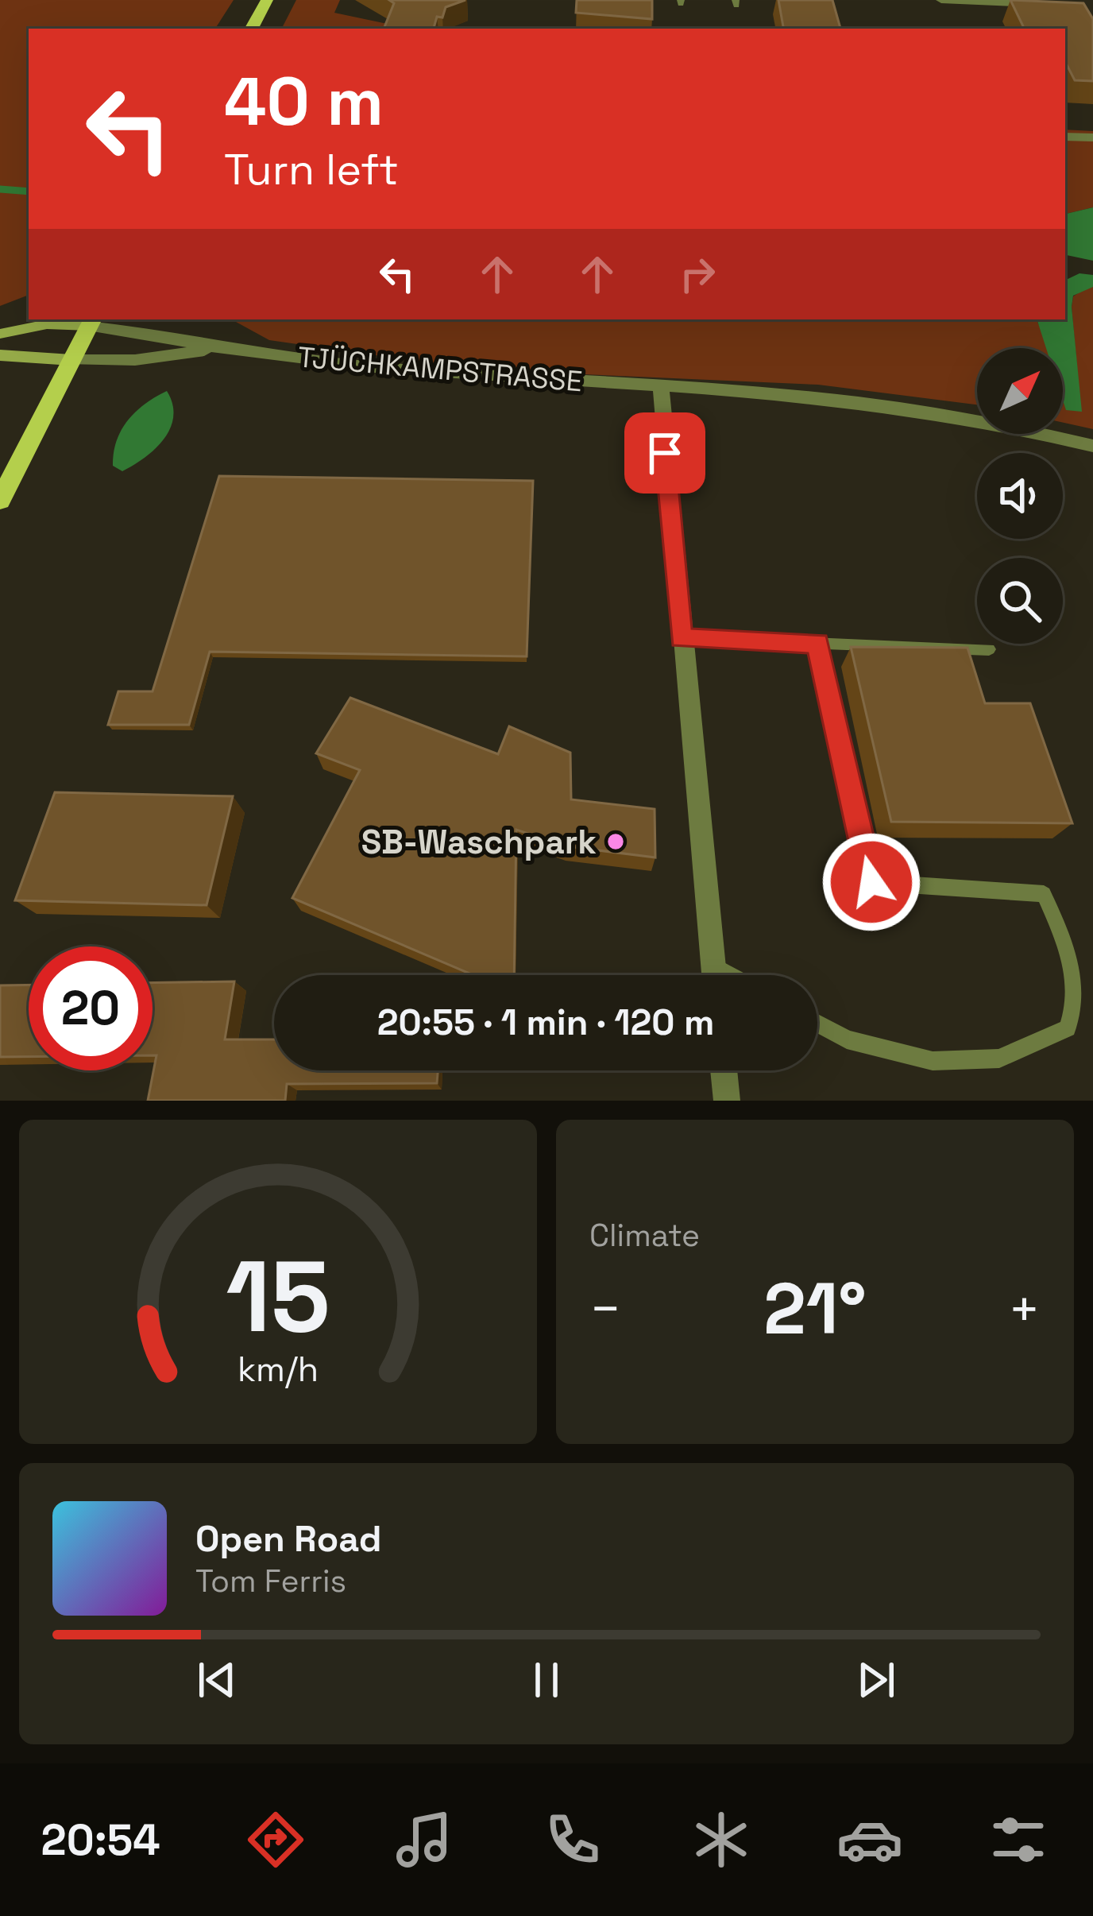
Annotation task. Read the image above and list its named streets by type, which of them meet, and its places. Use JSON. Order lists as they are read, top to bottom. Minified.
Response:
{"streets":{"street":["TJÜCHKAMPSTRASSE"]},"places":["SB-Waschpark"],"north":"top right","page":{"turn":["40 m","Turn left"],"limit":"20","trip":"20:55 · 1 min · 120 m","tile":"Climate","heat":["−","21°","+"],"song":["Open Road","Tom Ferris"],"tabs":"20:54","gauge":["15","km/h"]}}
